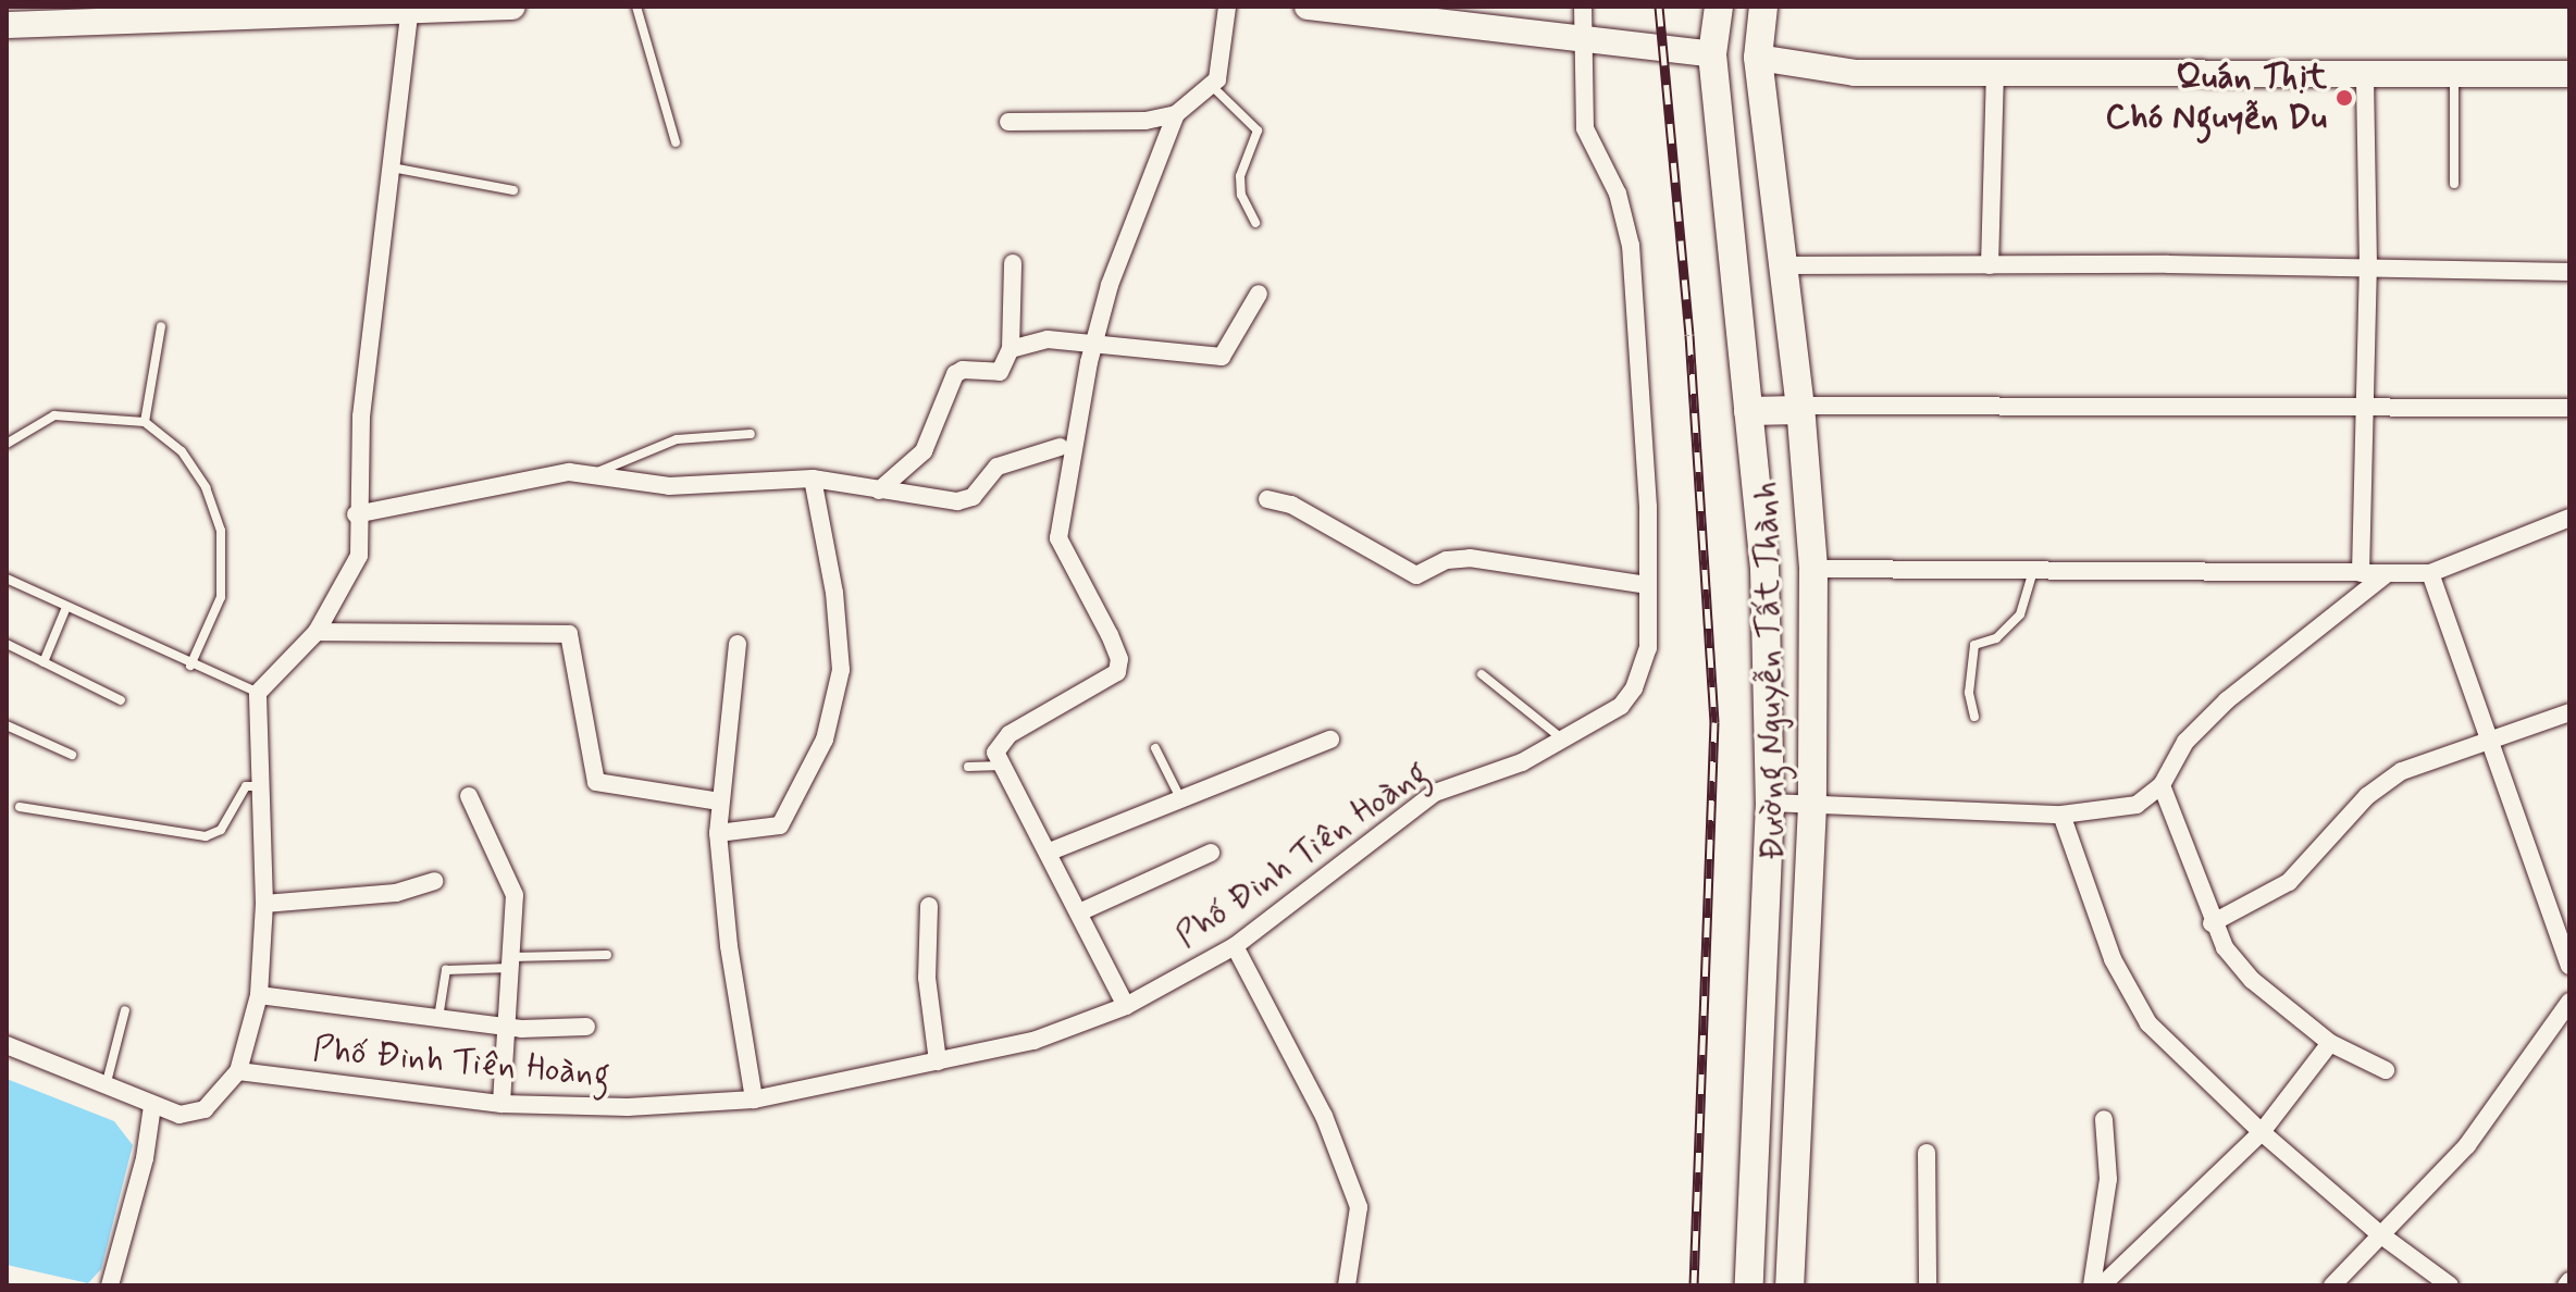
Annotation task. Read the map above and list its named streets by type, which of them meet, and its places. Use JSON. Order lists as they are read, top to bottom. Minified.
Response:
{"streets":{"main road":["Đường Nguyễn Tất Thành"],"street":["Phố Đinh Tiên Hoàng"]},"places":["Quán Thịt Chó Nguyễn Du"]}
